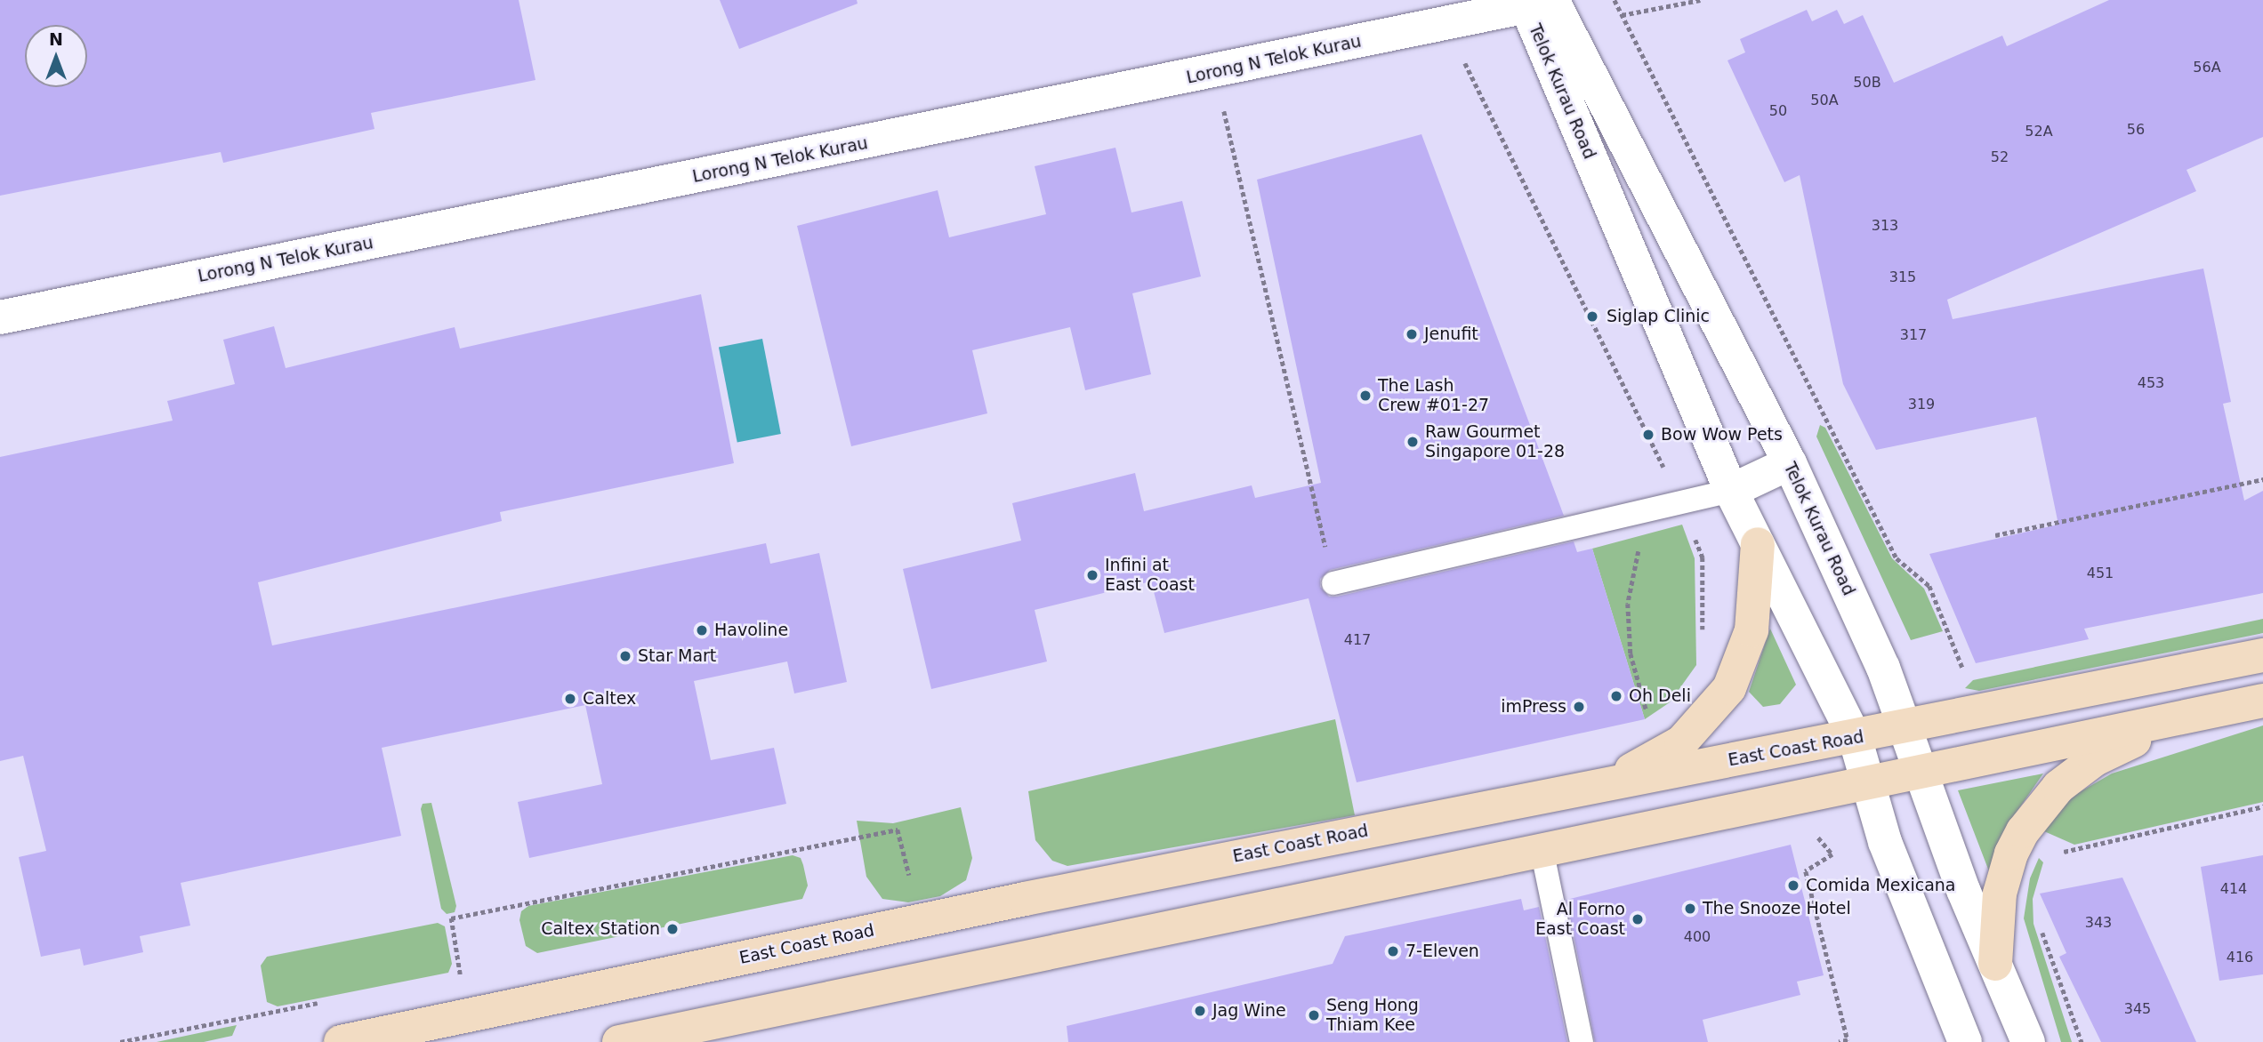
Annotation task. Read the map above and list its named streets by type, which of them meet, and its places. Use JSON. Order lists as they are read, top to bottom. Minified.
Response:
{"streets":{"main road":["East Coast Road"],"street":["Lorong N Telok Kurau","Telok Kurau Road"]},"crossings":[["Lorong N Telok Kurau","Telok Kurau Road"],["Telok Kurau Road","East Coast Road"]],"places":["Siglap Clinic","Jenufit","The Lash Crew #01-27","Bow Wow Pets","Raw Gourmet Singapore 01-28","Infini at East Coast","Havoline","Star Mart","Oh Deli","Caltex","imPress","Comida Mexicana","The Snooze Hotel","Al Forno East Coast","Caltex Station","7-Eleven","Jag Wine","Seng Hong Thiam Kee"],"house_numbers":["56A","50B","50A","50","56","52A","52","313","315","317","453","319","451","417","414","343","400","416","345"],"north":"top"}
